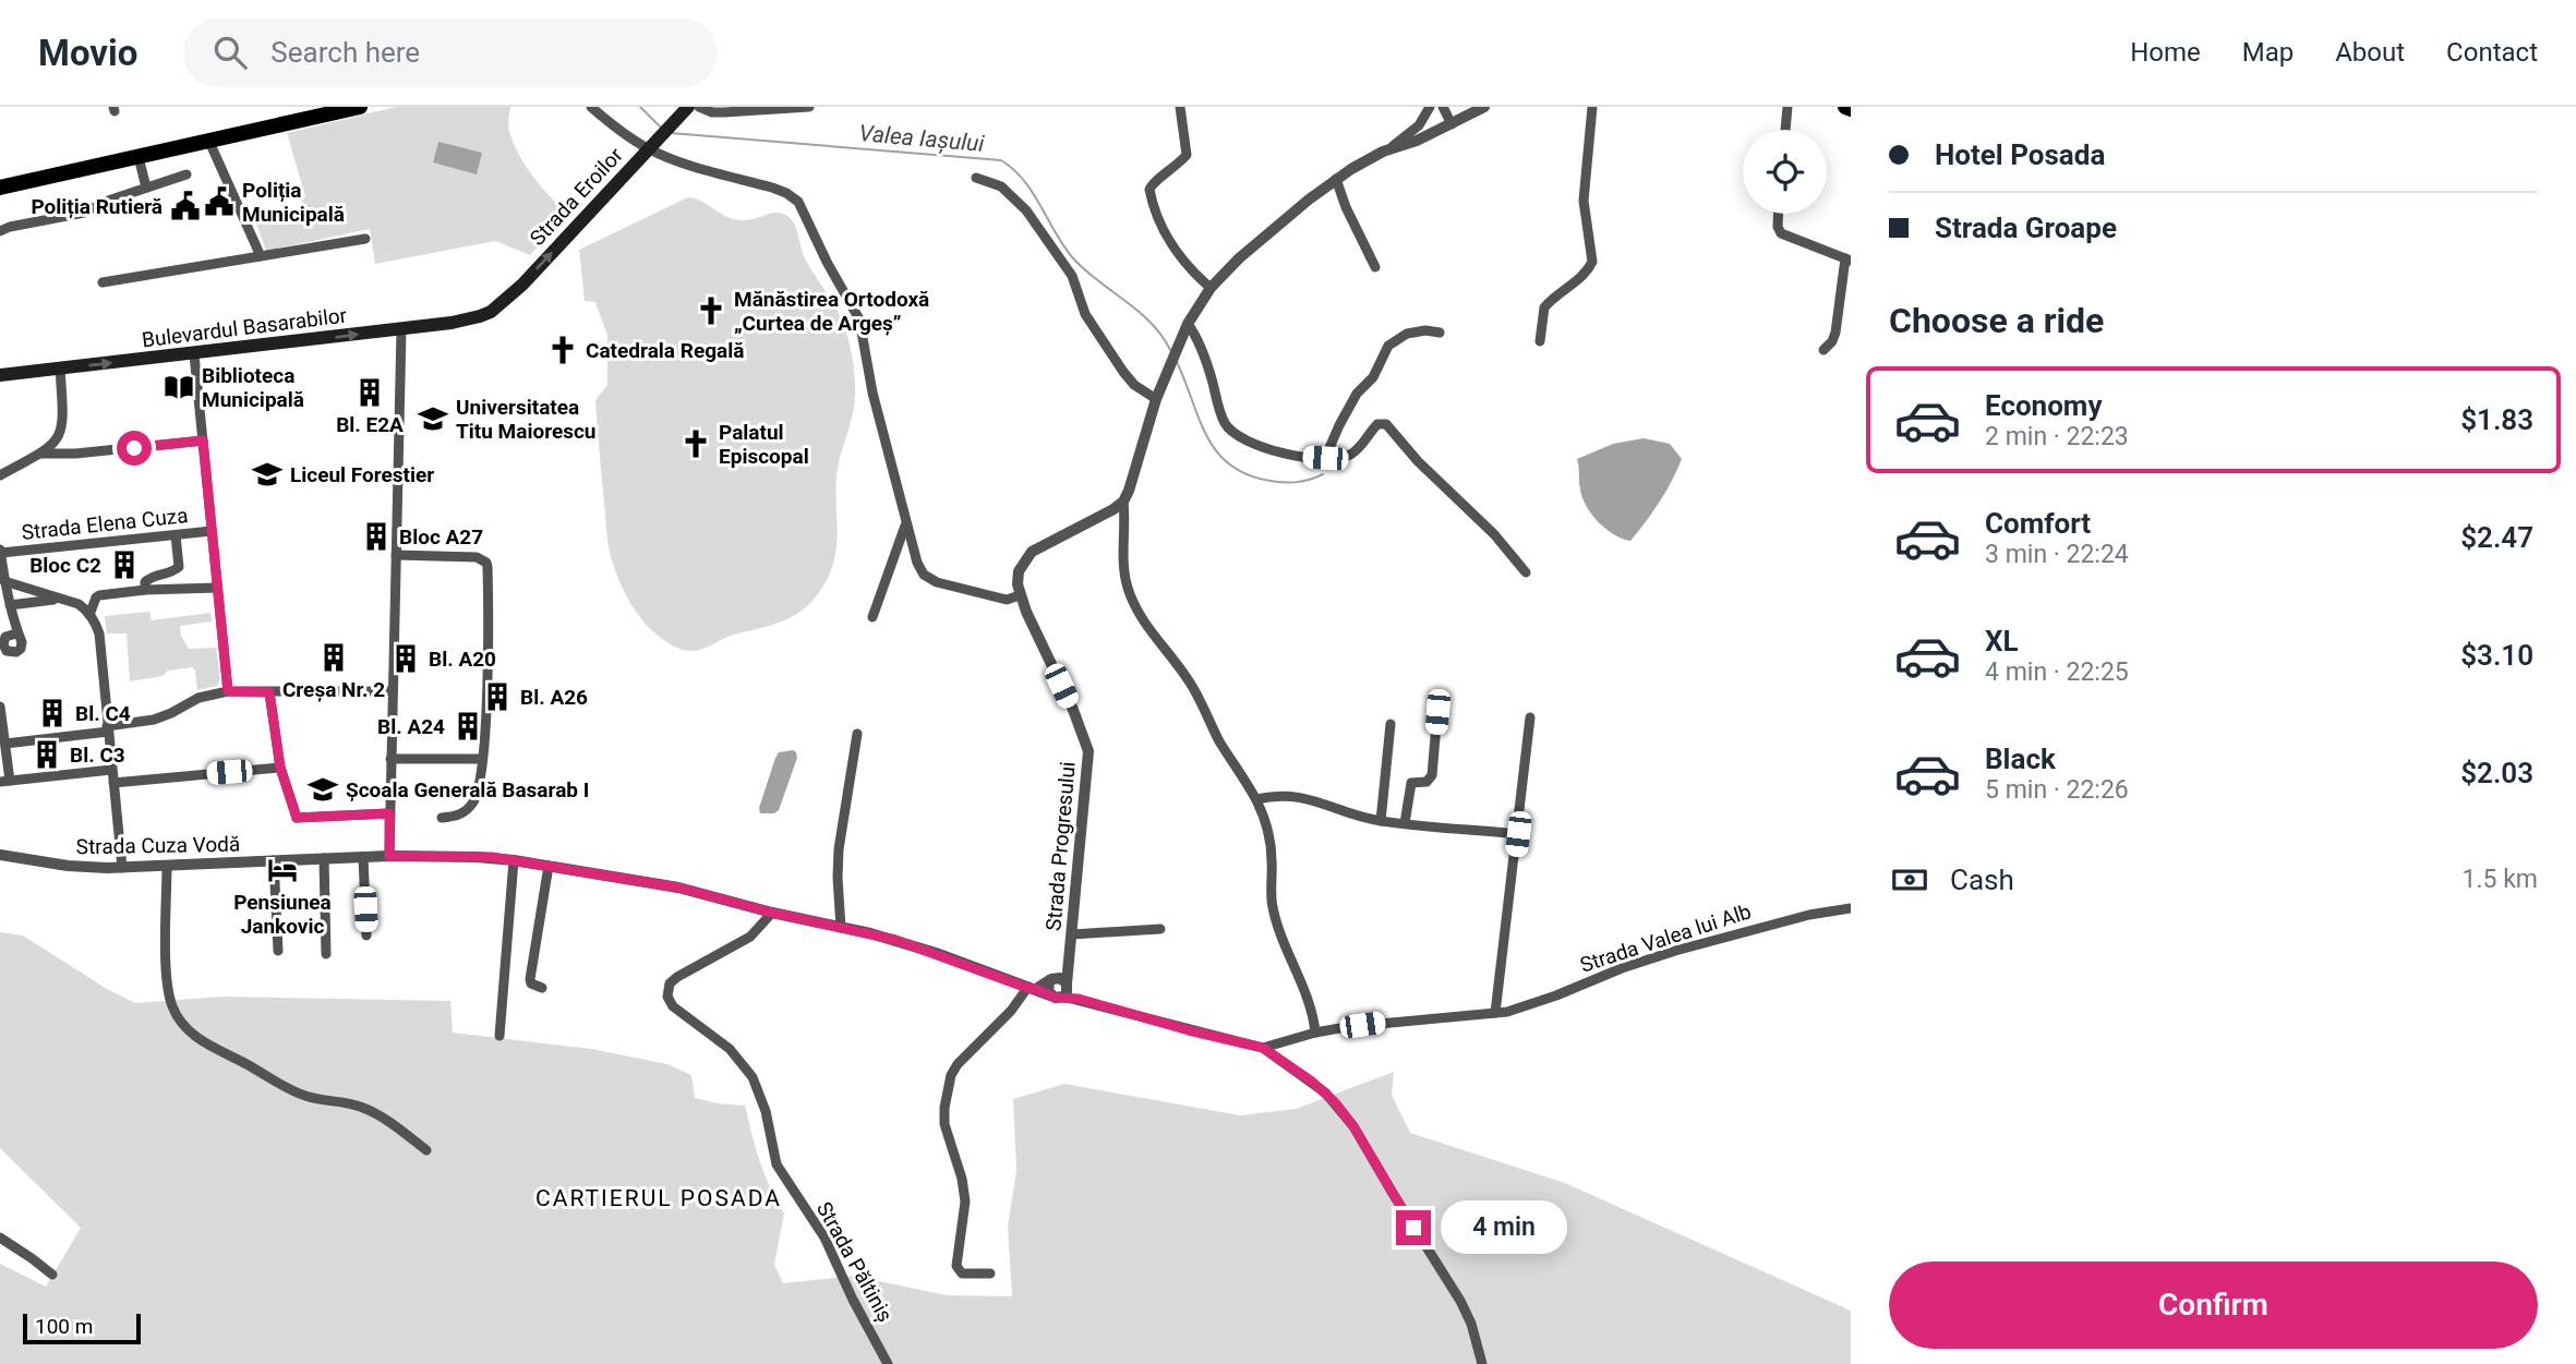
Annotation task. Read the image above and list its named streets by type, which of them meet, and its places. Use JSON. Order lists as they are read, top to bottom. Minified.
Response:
{"streets":{"main road":["Strada Eroilor","Bulevardul Basarabilor"],"street":["Strada Elena Cuza","Strada Cuza Vodă","Strada Progresului","Strada Valea lui Alb","Strada Păltiniș"]},"crossings":[["Strada Eroilor","Bulevardul Basarabilor"],["Strada Cuza Vodă","Strada Păltiniș"]],"one_way":["Strada Eroilor","Bulevardul Basarabilor"],"districts":["CARTIERUL POSADA"],"water":["Valea Iașului"],"places":{"public building":["Poliția Municipală","Poliția Rutieră"],"church":["Mănăstirea Ortodoxă „Curtea de Argeș”","Catedrala Regală","Palatul Episcopal"],"library":["Biblioteca Municipală"],"building":["Bl. E2A","Bloc A27","Bloc C2","Creșa Nr. 2","Bl. A20","Bl. A26","Bl. C4","Bl. A24","Bl. C3"],"school or university":["Universitatea Titu Maiorescu","Liceul Forestier","Școala Generală Basarab I"],"hotel":["Pensiunea Jankovic"]},"scale_bar":"100 m","page":{"header":"Movio","search":"Search here","nav":["Home","Map","About","Contact"],"banner":["Hotel Posada","Strada Groape"],"heading":"Choose a ride","list":[{"name":"Economy","note":"2 min · 22:23","value":"$1.83"},{"name":"Comfort","note":"3 min · 22:24","value":"$2.47"},{"name":"XL","note":"4 min · 22:25","value":"$3.10"},{"name":"Black","note":"5 min · 22:26","value":"$2.03"}],"pay":["Cash","1.5 km"],"bubble":"4 min","buttons":"Confirm","scale":"100 m"}}
